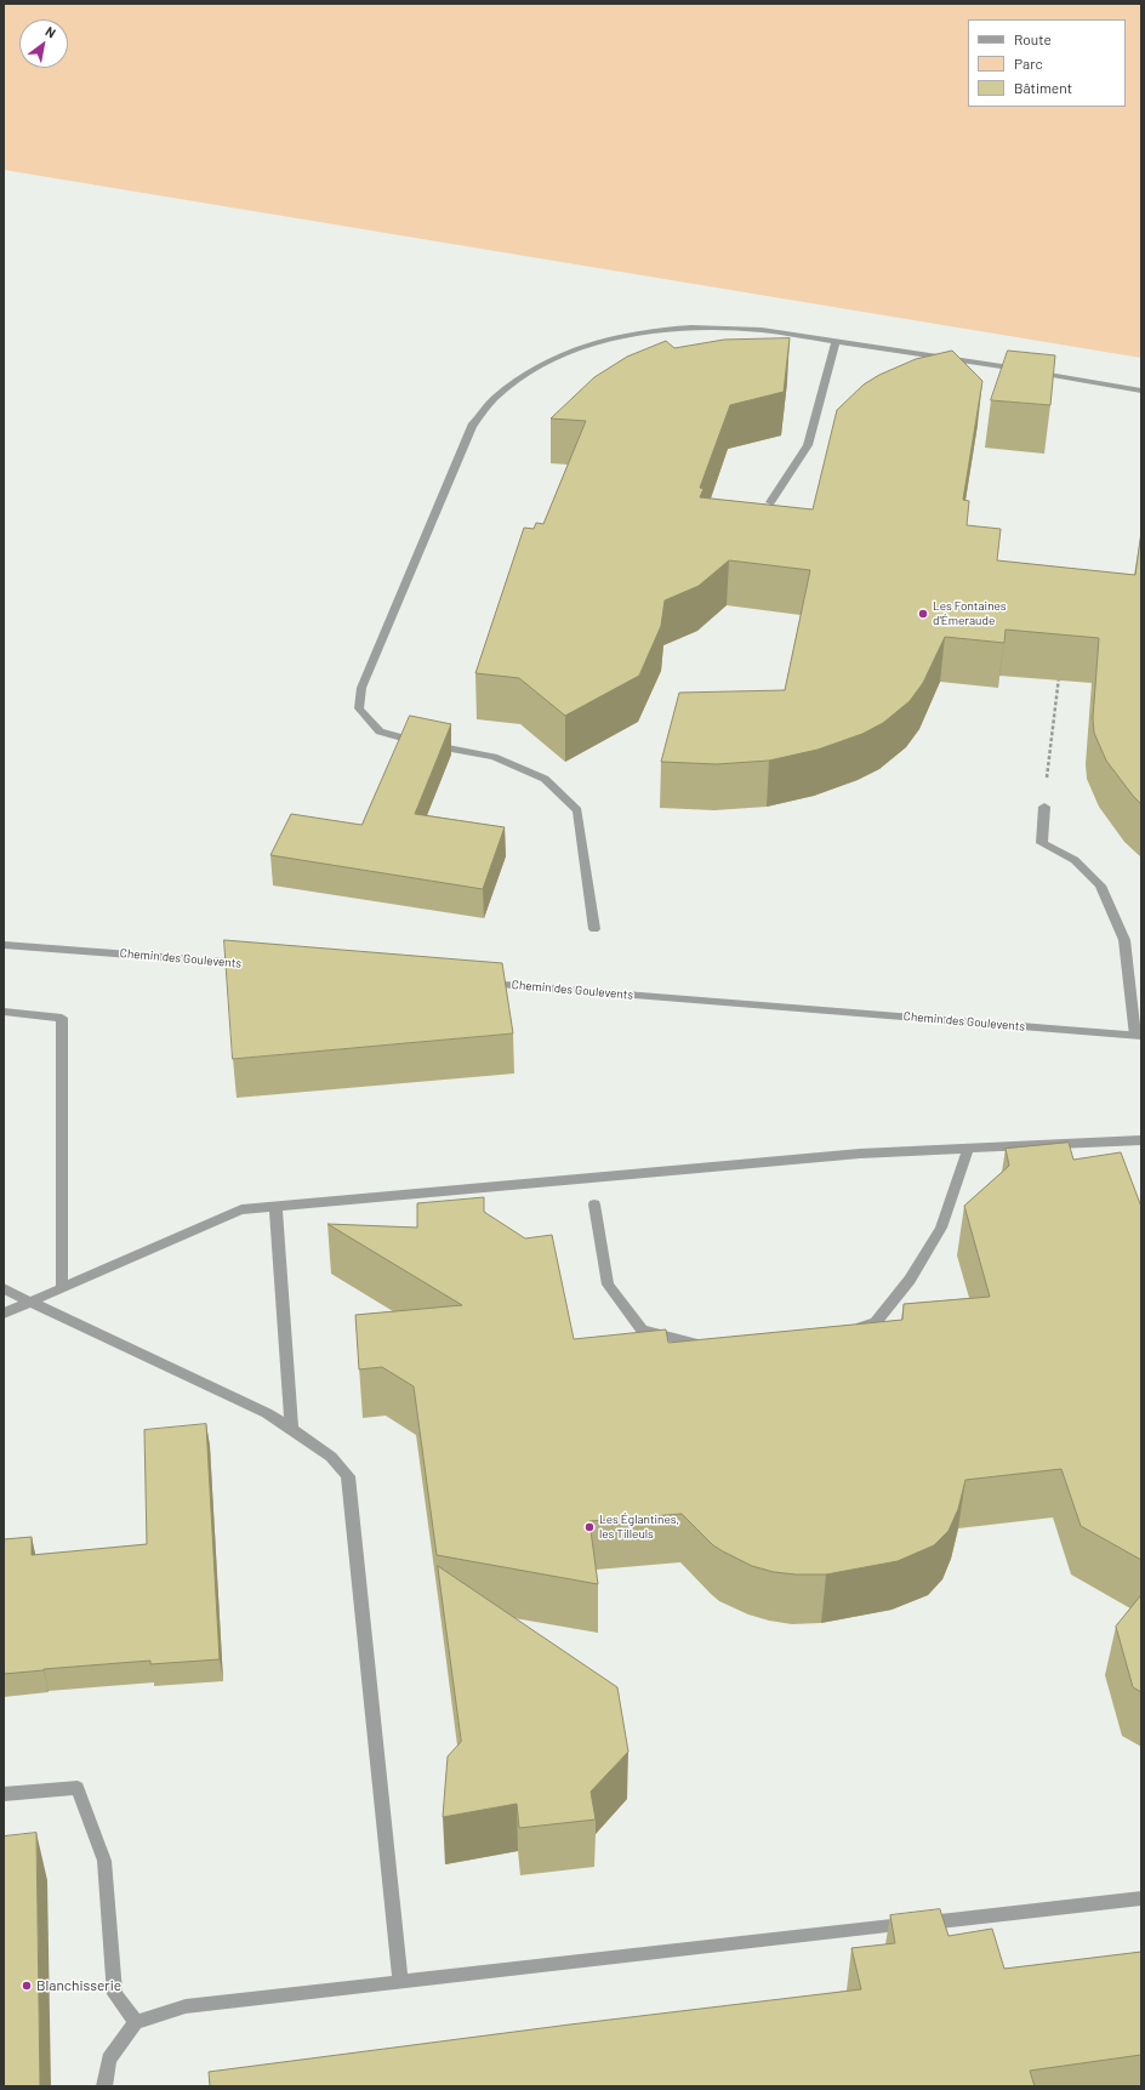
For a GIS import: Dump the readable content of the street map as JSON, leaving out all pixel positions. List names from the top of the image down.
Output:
{
  "streets": {
    "street": ["Chemin des Goulevents"]
  },
  "places": ["Les Fontaines d'Émeraude", "Les Églantines, les Tilleuls", "Blanchisserie"],
  "legend": ["Route", "Parc", "Bâtiment"],
  "north": "top right"
}
